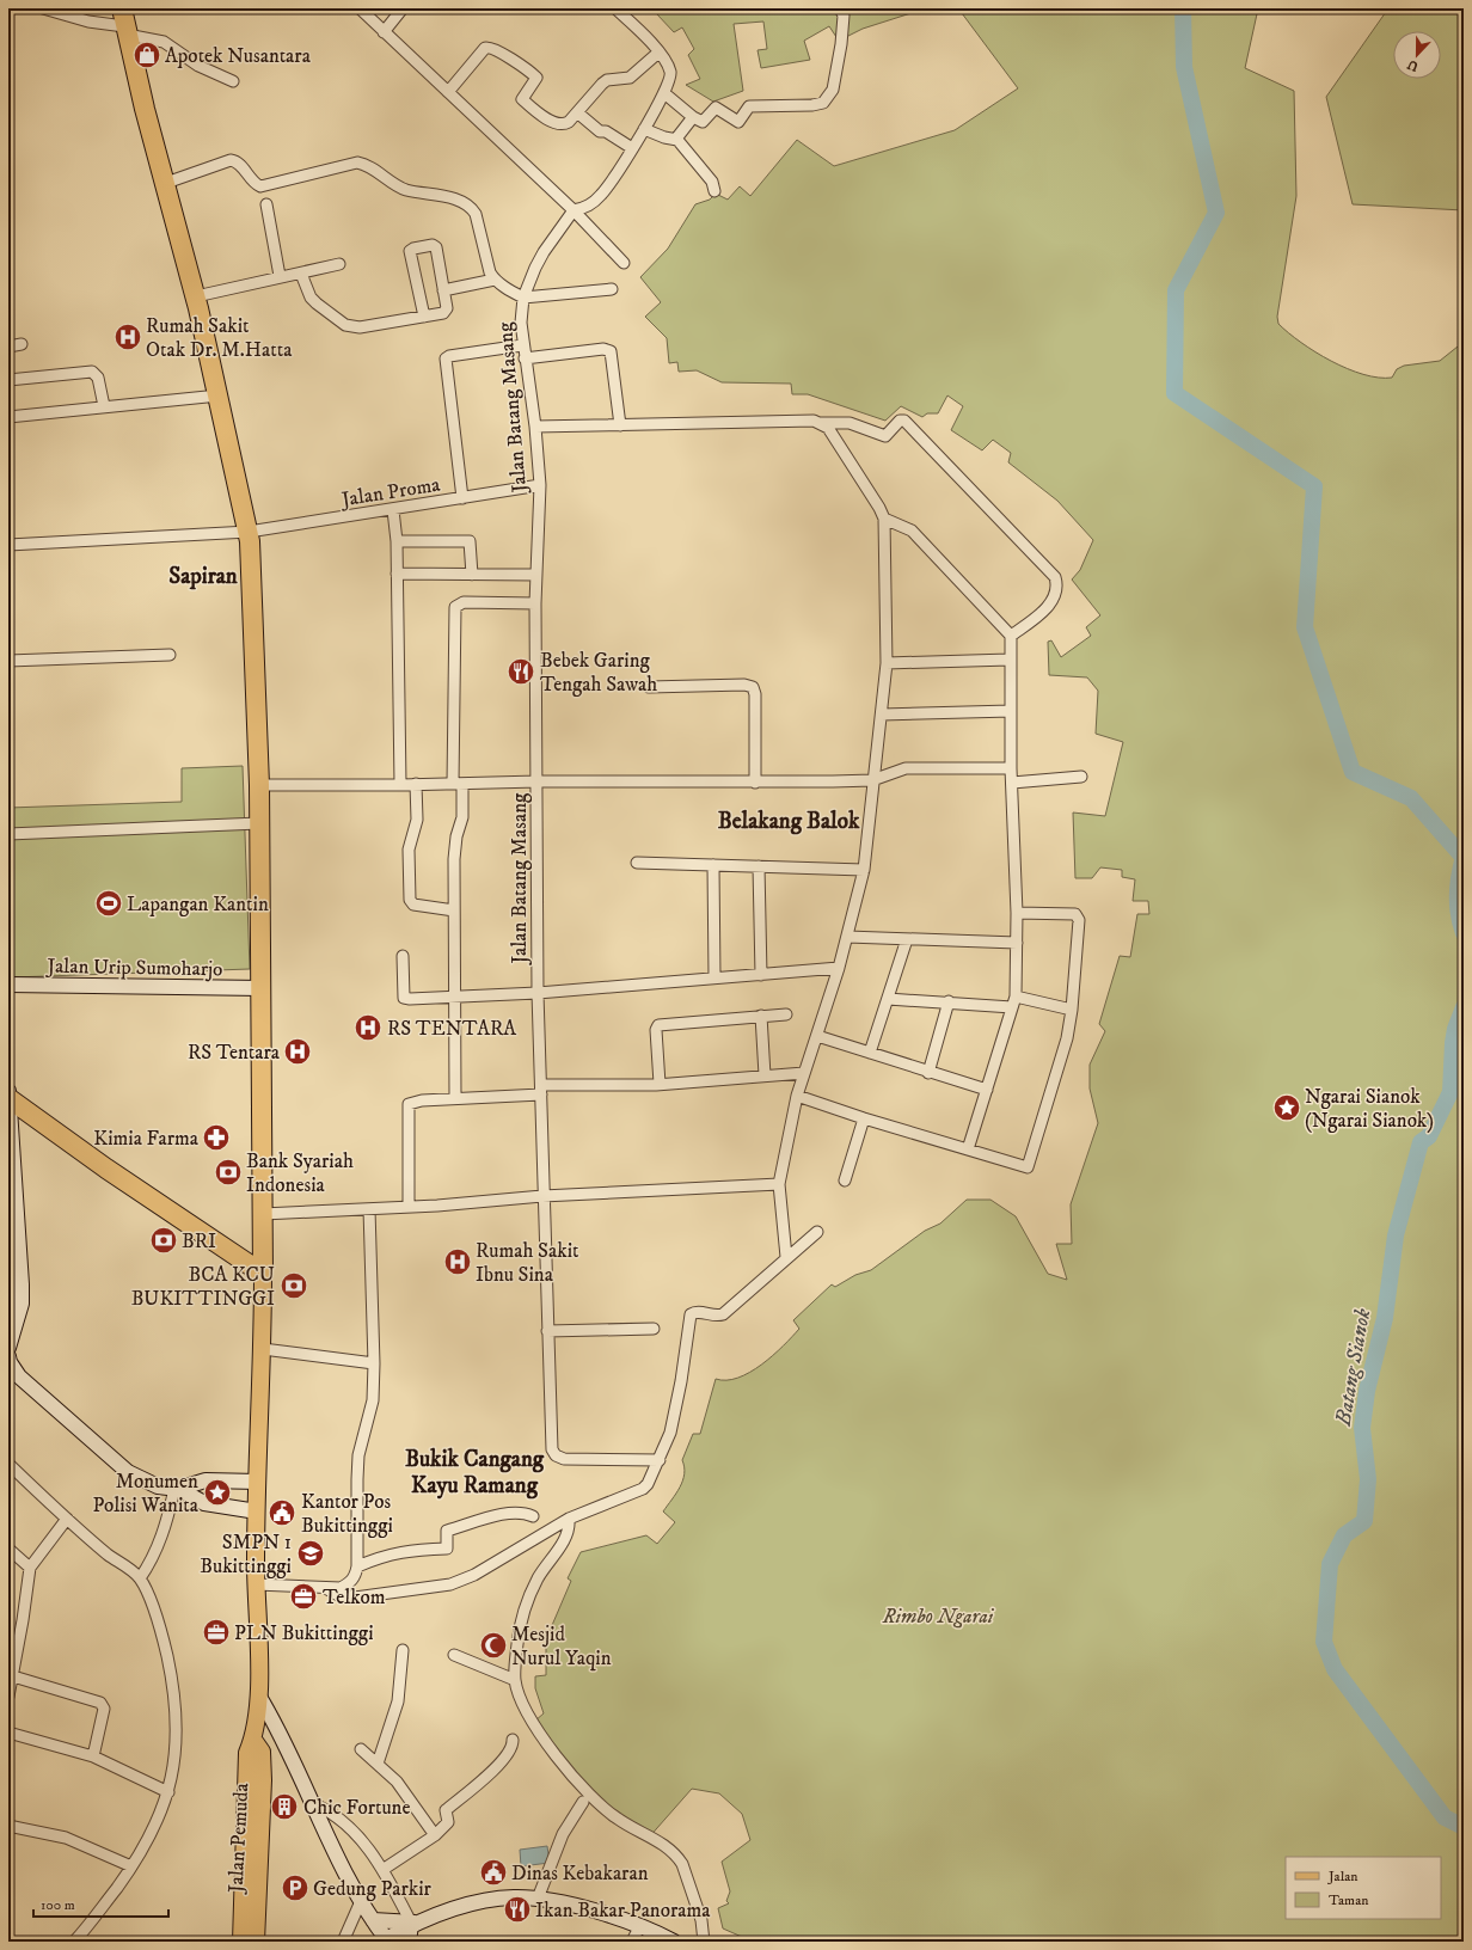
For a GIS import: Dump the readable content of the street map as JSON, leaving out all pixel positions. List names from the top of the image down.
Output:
{
  "streets": {
    "main road": ["Jalan Pemuda"],
    "street": ["Jalan Batang Masang", "Jalan Proma", "Jalan Urip Sumoharjo"]
  },
  "crossings": [
    ["Jalan Batang Masang", "Jalan Proma"]
  ],
  "districts": ["Sapiran", "Belakang Balok", "Bukik Cangang Kayu Ramang"],
  "water": ["Batang Sianok"],
  "parks": ["Rimbo Ngarai"],
  "places": {
    "shop": ["Apotek Nusantara"],
    "hospital": [
      "Rumah Sakit Otak Dr. M.Hatta",
      "RS TENTARA",
      "RS Tentara",
      "Rumah Sakit Ibnu Sina"
    ],
    "restaurant": ["Bebek Garing Tengah Sawah", "Ikan Bakar Panorama"],
    "sports": ["Lapangan Kantin"],
    "place": ["Ngarai Sianok (Ngarai Sianok)", "Monumen Polisi Wanita"],
    "pharmacy": ["Kimia Farma"],
    "bank": ["Bank Syariah Indonesia", "BRI", "BCA KCU BUKITTINGGI"],
    "public building": ["Kantor Pos Bukittinggi", "Dinas Kebakaran"],
    "school or university": ["SMPN 1 Bukittinggi"],
    "office": ["Telkom", "PLN Bukittinggi"],
    "mosque": ["Mesjid Nurul Yaqin"],
    "building": ["Chic Fortune"],
    "parking": ["Gedung Parkir"]
  },
  "legend": ["Jalan", "Taman"],
  "scale_bar": "100 m",
  "north": "bottom"
}
